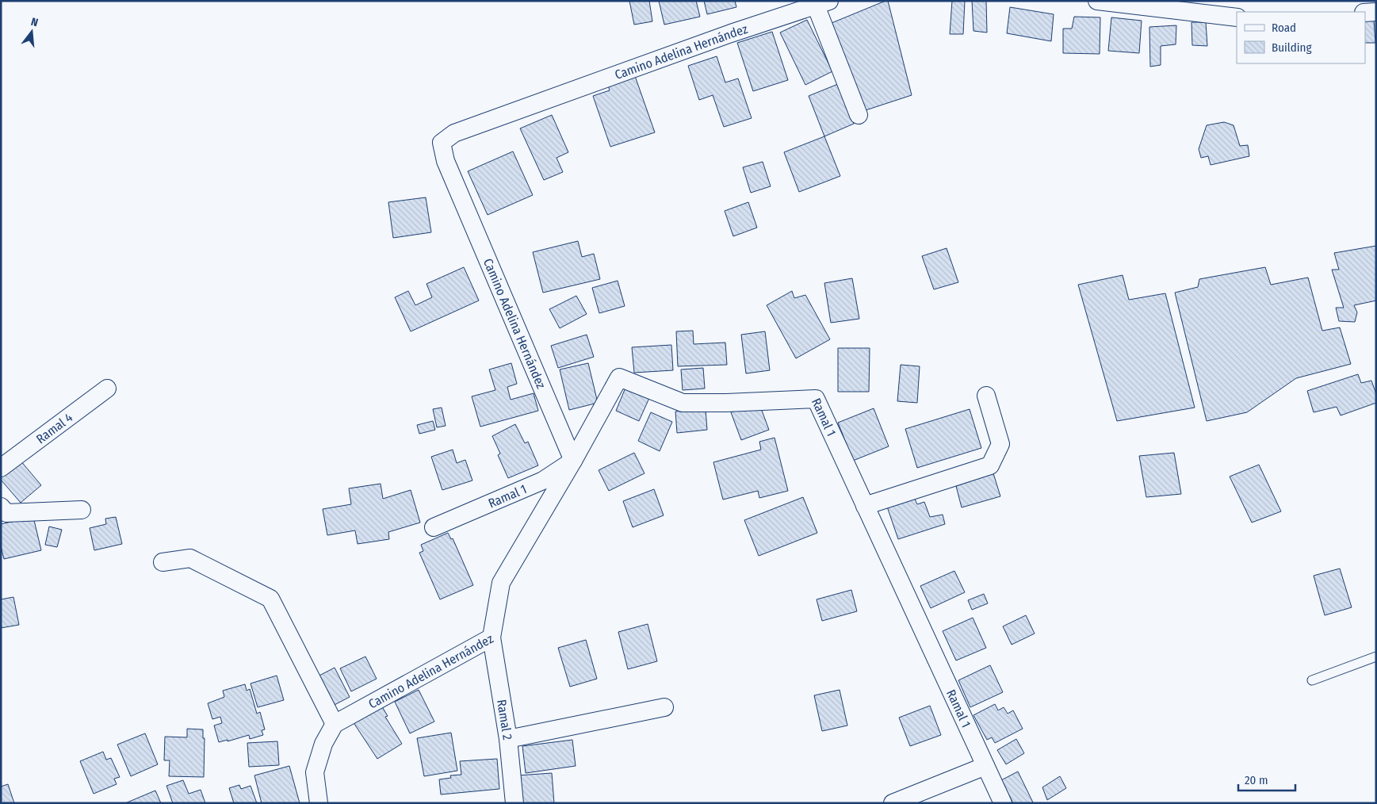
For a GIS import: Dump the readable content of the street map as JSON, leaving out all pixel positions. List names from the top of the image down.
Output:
{
  "streets": {
    "street": [
      "Camino Adelina Hernández",
      "Ramal 1",
      "Ramal 4",
      "Ramal 2"
    ]
  },
  "crossings": [
    ["Camino Adelina Hernández", "Ramal 1"],
    ["Camino Adelina Hernández", "Ramal 2"]
  ],
  "legend": ["Road", "Building"],
  "scale_bar": "20 m",
  "north": "top"
}
